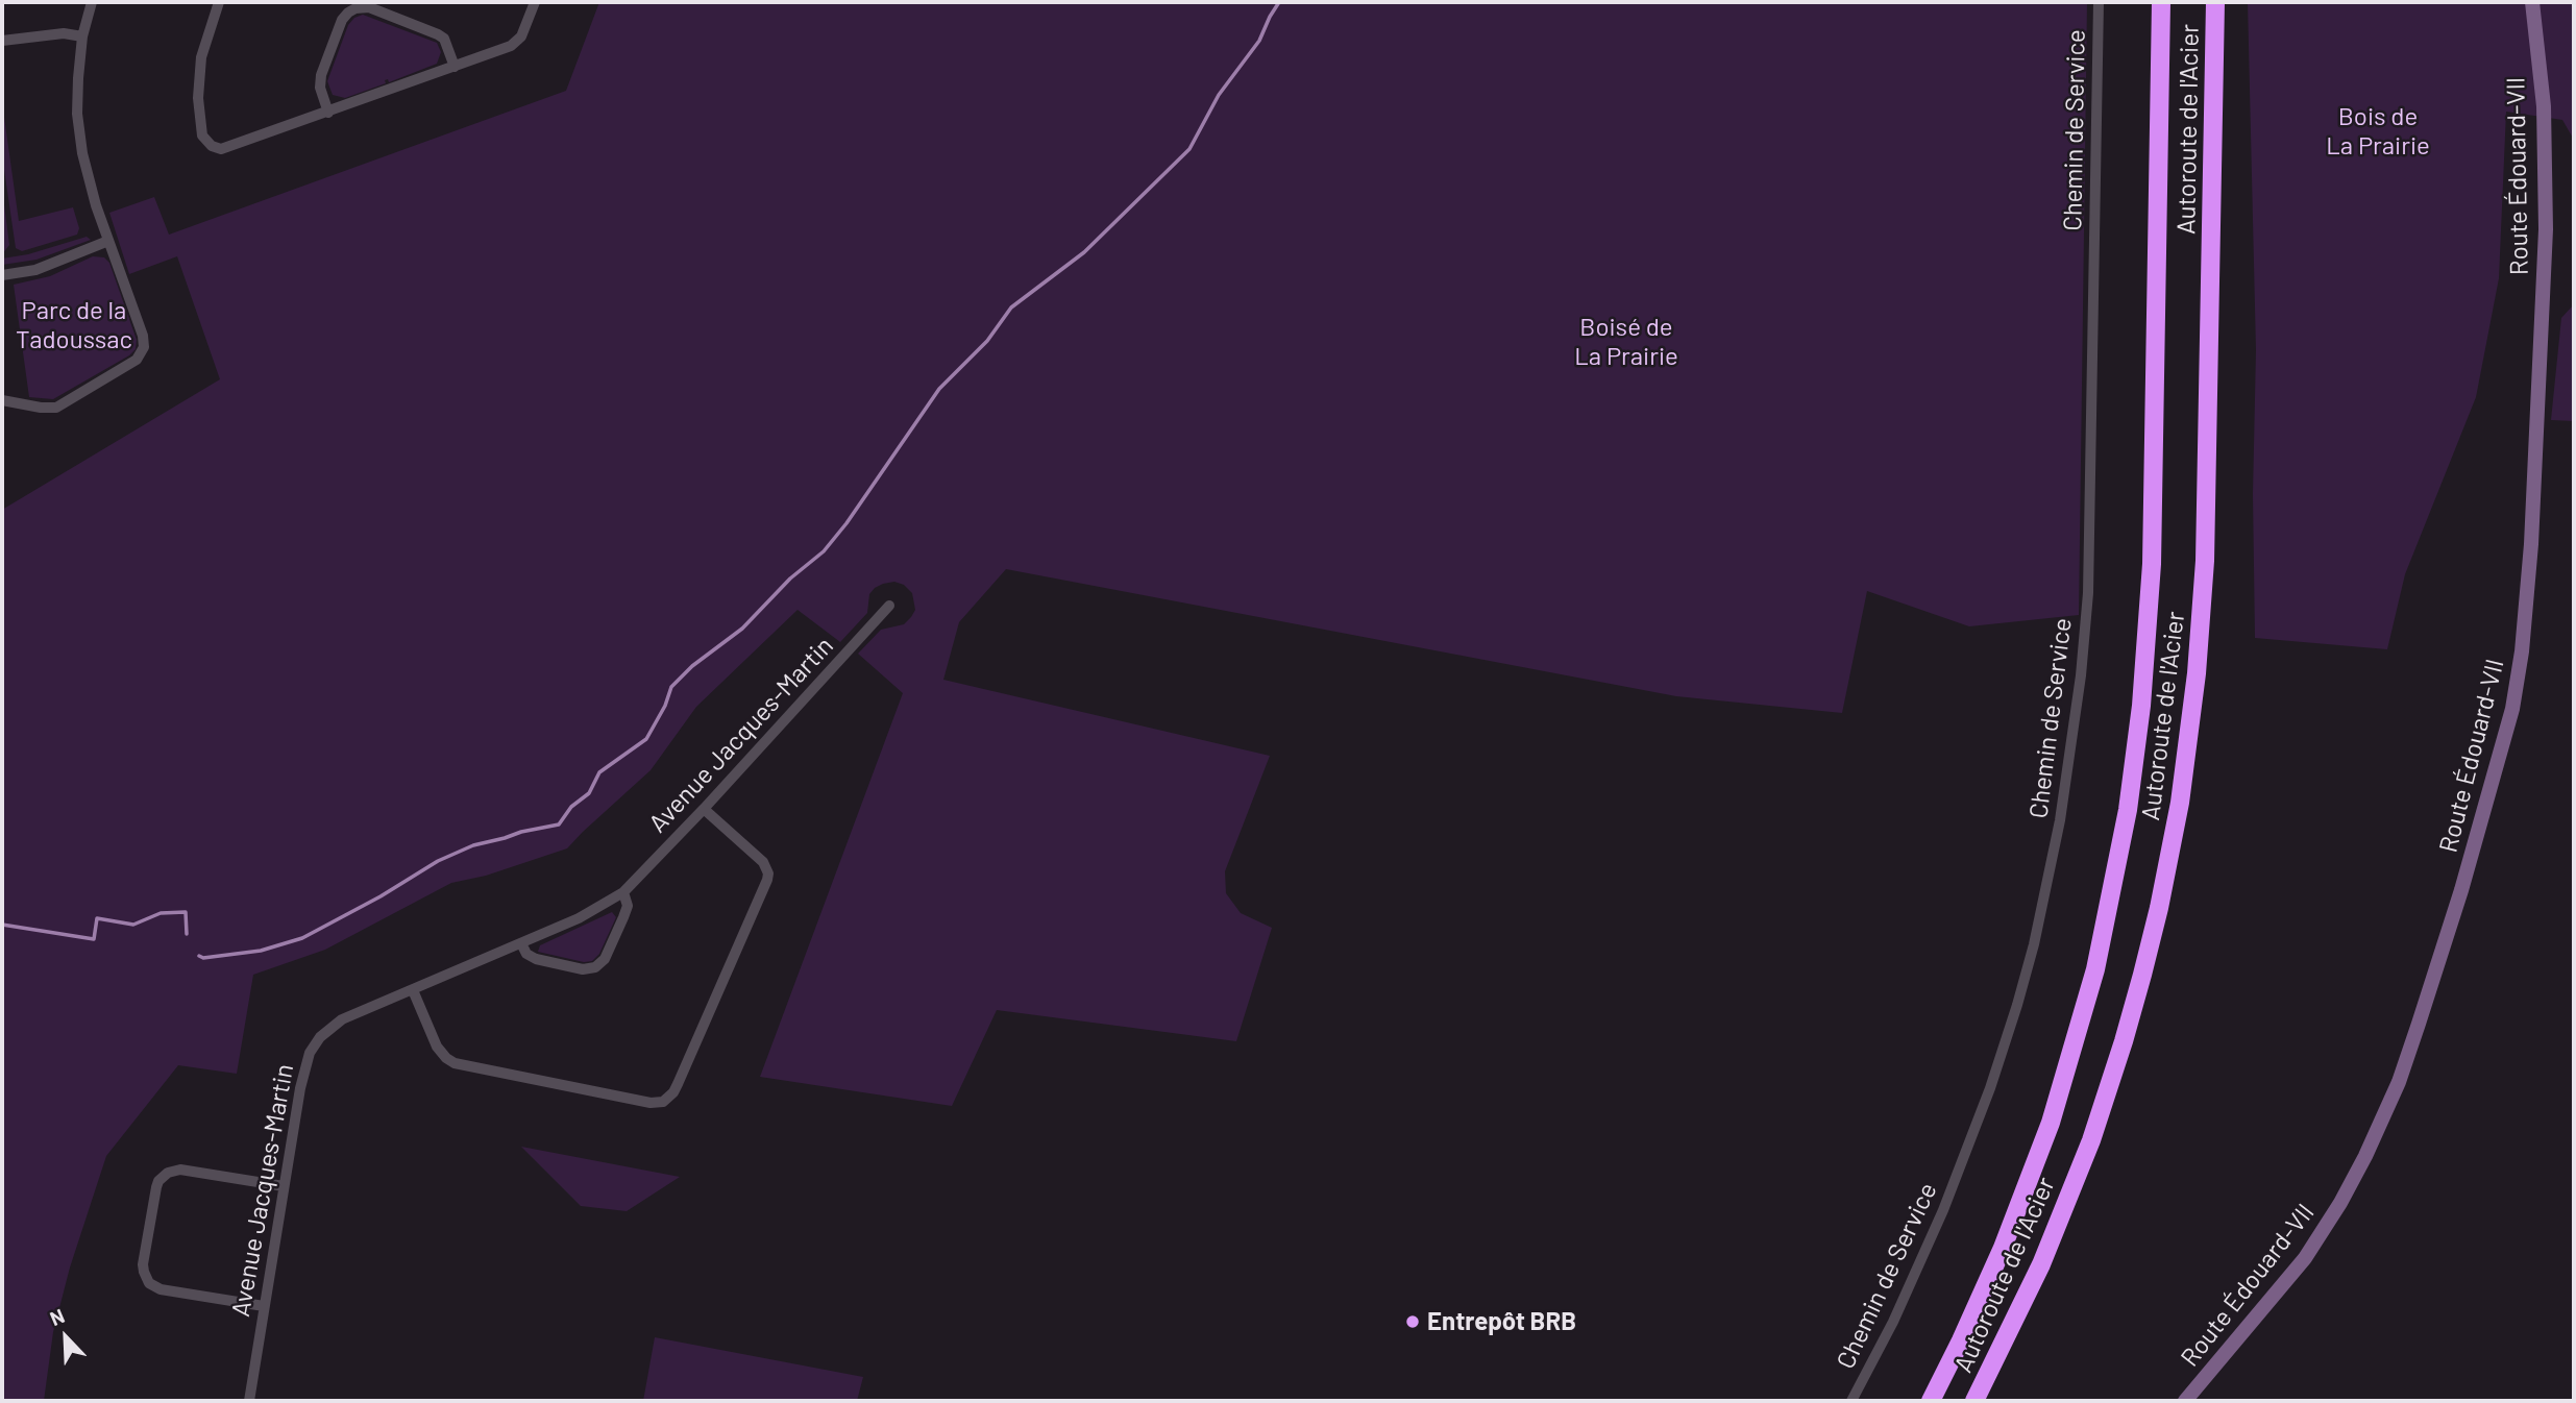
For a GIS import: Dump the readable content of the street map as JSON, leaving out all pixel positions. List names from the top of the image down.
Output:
{
  "streets": {
    "highway": ["Autoroute de l'Acier"],
    "main road": ["Route Édouard-VII"],
    "street": ["Chemin de Service", "Avenue Jacques-Martin"]
  },
  "parks": ["Bois de La Prairie", "Parc de la Tadoussac", "Boisé de La Prairie"],
  "places": ["Entrepôt BRB"],
  "north": "top left"
}
